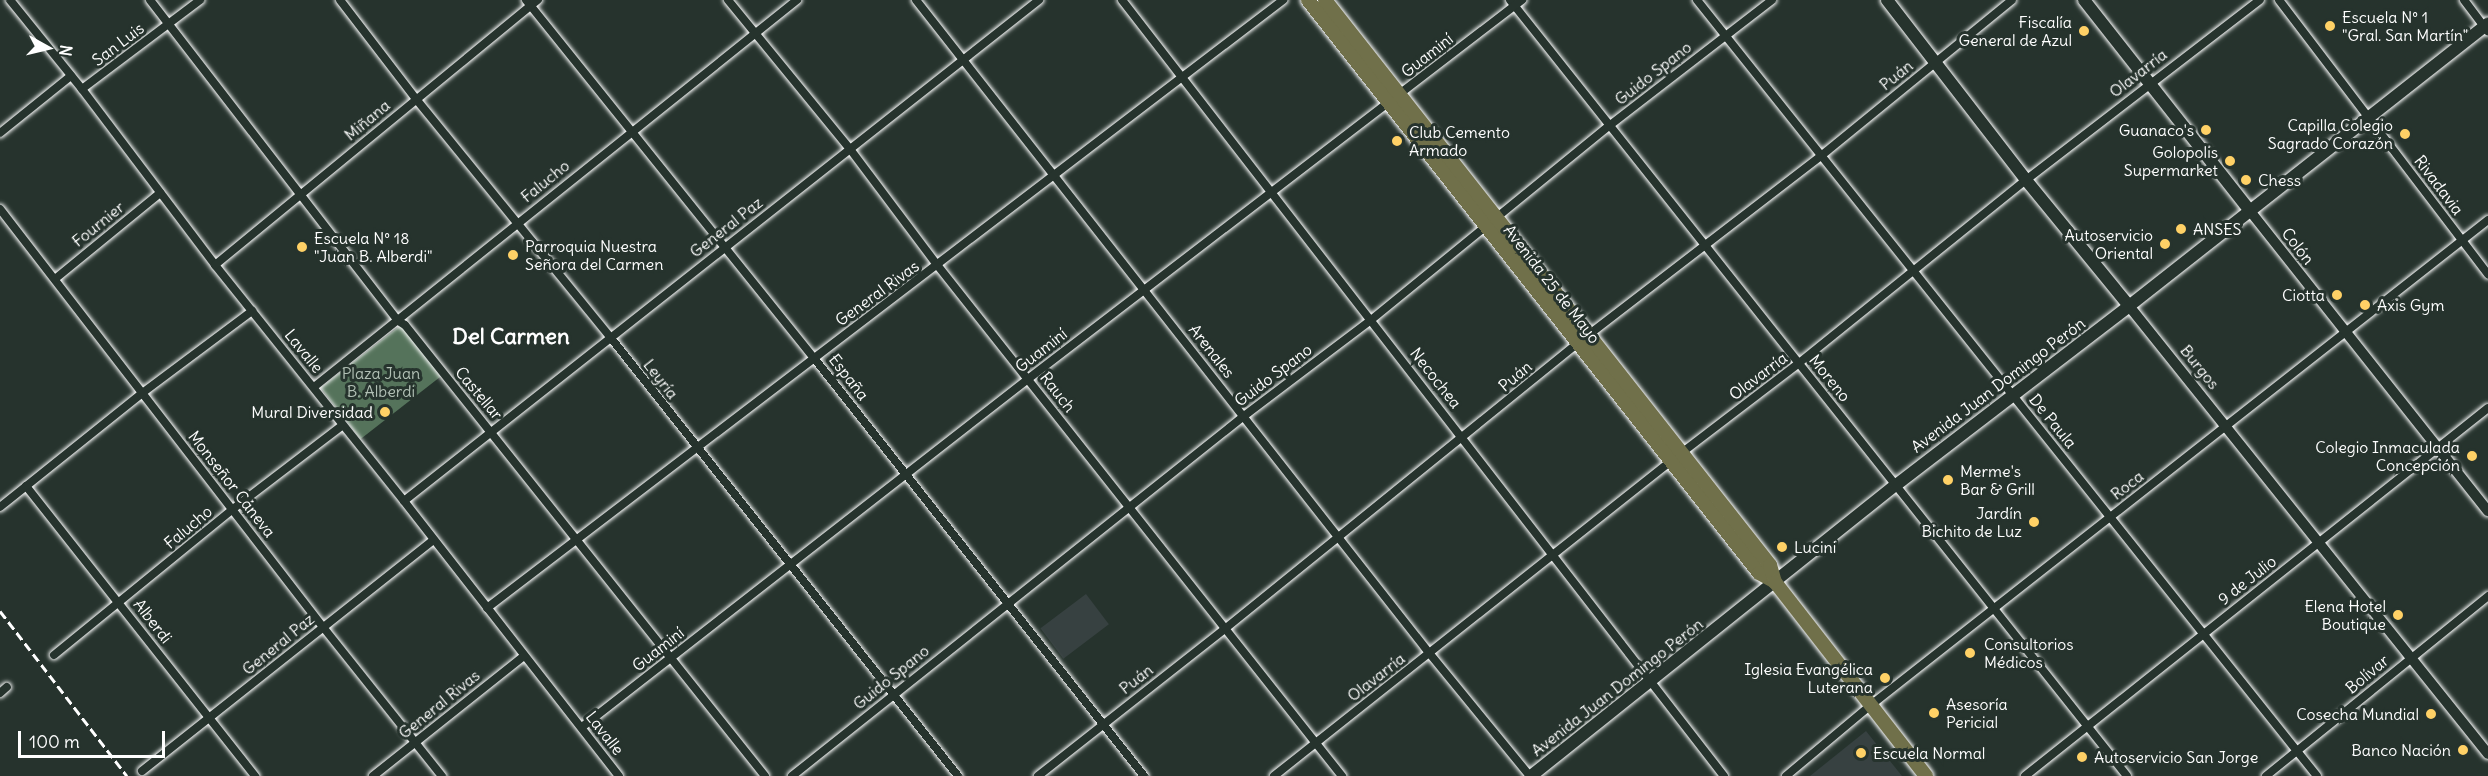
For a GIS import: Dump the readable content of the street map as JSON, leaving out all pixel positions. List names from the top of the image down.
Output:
{
  "streets": {
    "main road": [
      "Colón",
      "Avenida 25 de Mayo",
      "Burgos",
      "Avenida Juan Domingo Perón"
    ],
    "street": [
      "San Luis",
      "Guaminí",
      "Guido Spano",
      "Olavarría",
      "Puán",
      "Miñana",
      "Falucho",
      "Rivadavia",
      "Fournier",
      "General Paz",
      "General Rivas",
      "Lavalle",
      "Arenales",
      "España",
      "Necochea",
      "Moreno",
      "Leyría",
      "Rauch",
      "Castellar",
      "De Paula",
      "Monseñor Cáneva",
      "Roca",
      "9 de Julio",
      "Alberdi",
      "Bolívar"
    ]
  },
  "crossings": [
    ["San Luis", "Lavalle"],
    ["San Luis", "Castellar"],
    ["Guaminí", "Avenida 25 de Mayo"],
    ["Guaminí", "Lavalle"],
    ["Guaminí", "Arenales"],
    ["Guaminí", "España"],
    ["Guaminí", "Necochea"],
    ["Guaminí", "Moreno"],
    ["Guaminí", "Leyría"],
    ["Guaminí", "Rauch"],
    ["Guaminí", "Castellar"],
    ["Guido Spano", "Avenida 25 de Mayo"],
    ["Guido Spano", "Arenales"],
    ["Guido Spano", "España"],
    ["Guido Spano", "Necochea"],
    ["Guido Spano", "Moreno"],
    ["Guido Spano", "Leyría"],
    ["Guido Spano", "Rauch"],
    ["Guido Spano", "De Paula"],
    ["Olavarría", "Colón"],
    ["Olavarría", "Avenida 25 de Mayo"],
    ["Olavarría", "Arenales"],
    ["Olavarría", "Burgos"],
    ["Olavarría", "Necochea"],
    ["Olavarría", "Moreno"],
    ["Olavarría", "Rauch"],
    ["Olavarría", "De Paula"],
    ["Puán", "Avenida 25 de Mayo"],
    ["Puán", "Arenales"],
    ["Puán", "Burgos"],
    ["Puán", "España"],
    ["Puán", "Necochea"],
    ["Puán", "Moreno"],
    ["Puán", "Rauch"],
    ["Puán", "De Paula"],
    ["Miñana", "Lavalle"],
    ["Miñana", "España"],
    ["Miñana", "Leyría"],
    ["Miñana", "Castellar"],
    ["Falucho", "Lavalle"],
    ["Falucho", "España"],
    ["Falucho", "Leyría"],
    ["Falucho", "Rauch"],
    ["Falucho", "Castellar"],
    ["Falucho", "Monseñor Cáneva"],
    ["Falucho", "Alberdi"],
    ["Rivadavia", "Avenida Juan Domingo Perón"],
    ["Rivadavia", "Roca"],
    ["Fournier", "Lavalle"],
    ["Fournier", "Monseñor Cáneva"],
    ["General Paz", "Lavalle"],
    ["General Paz", "Arenales"],
    ["General Paz", "España"],
    ["General Paz", "Leyría"],
    ["General Paz", "Rauch"],
    ["General Paz", "Castellar"],
    ["General Paz", "Monseñor Cáneva"],
    ["General Paz", "Alberdi"],
    ["Colón", "Avenida Juan Domingo Perón"],
    ["Colón", "Roca"],
    ["Colón", "9 de Julio"],
    ["Avenida 25 de Mayo", "Avenida Juan Domingo Perón"],
    ["Avenida 25 de Mayo", "Roca"],
    ["General Rivas", "Lavalle"],
    ["General Rivas", "Arenales"],
    ["General Rivas", "España"],
    ["General Rivas", "Necochea"],
    ["General Rivas", "Leyría"],
    ["General Rivas", "Rauch"],
    ["General Rivas", "Castellar"],
    ["General Rivas", "Monseñor Cáneva"],
    ["Arenales", "Avenida Juan Domingo Perón"],
    ["Burgos", "Avenida Juan Domingo Perón"],
    ["Burgos", "Roca"],
    ["Burgos", "9 de Julio"],
    ["Burgos", "Bolívar"],
    ["Necochea", "Avenida Juan Domingo Perón"],
    ["Moreno", "Avenida Juan Domingo Perón"],
    ["Moreno", "Roca"],
    ["Moreno", "9 de Julio"],
    ["Avenida Juan Domingo Perón", "De Paula"],
    ["De Paula", "Roca"],
    ["De Paula", "9 de Julio"],
    ["De Paula", "Bolívar"]
  ],
  "districts": ["Del Carmen"],
  "parks": ["Plaza Juan B. Alberdi"],
  "places": [
    "Escuela Nº 1 \"Gral. San Martín\"",
    "Fiscalía General de Azul",
    "Guanaco's",
    "Capilla Colegio Sagrado Corazón",
    "Club Cemento Armado",
    "Golopolis Supermarket",
    "Chess",
    "ANSES",
    "Autoservicio Oriental",
    "Escuela Nº 18 \"Juan B. Alberdi\"",
    "Parroquia Nuestra Señora del Carmen",
    "Ciotta",
    "Axis Gym",
    "Mural Diversidad",
    "Colegio Inmaculada Concepción",
    "Merme's Bar & Grill",
    "Jardín Bichito de Luz",
    "Lucini",
    "Elena Hotel Boutique",
    "Consultorios Médicos",
    "Iglesia Evangélica Luterana",
    "Asesoría Pericial",
    "Cosecha Mundial",
    "Banco Nación",
    "Escuela Normal",
    "Autoservicio San Jorge"
  ],
  "scale_bar": "100 m",
  "north": "right"
}
